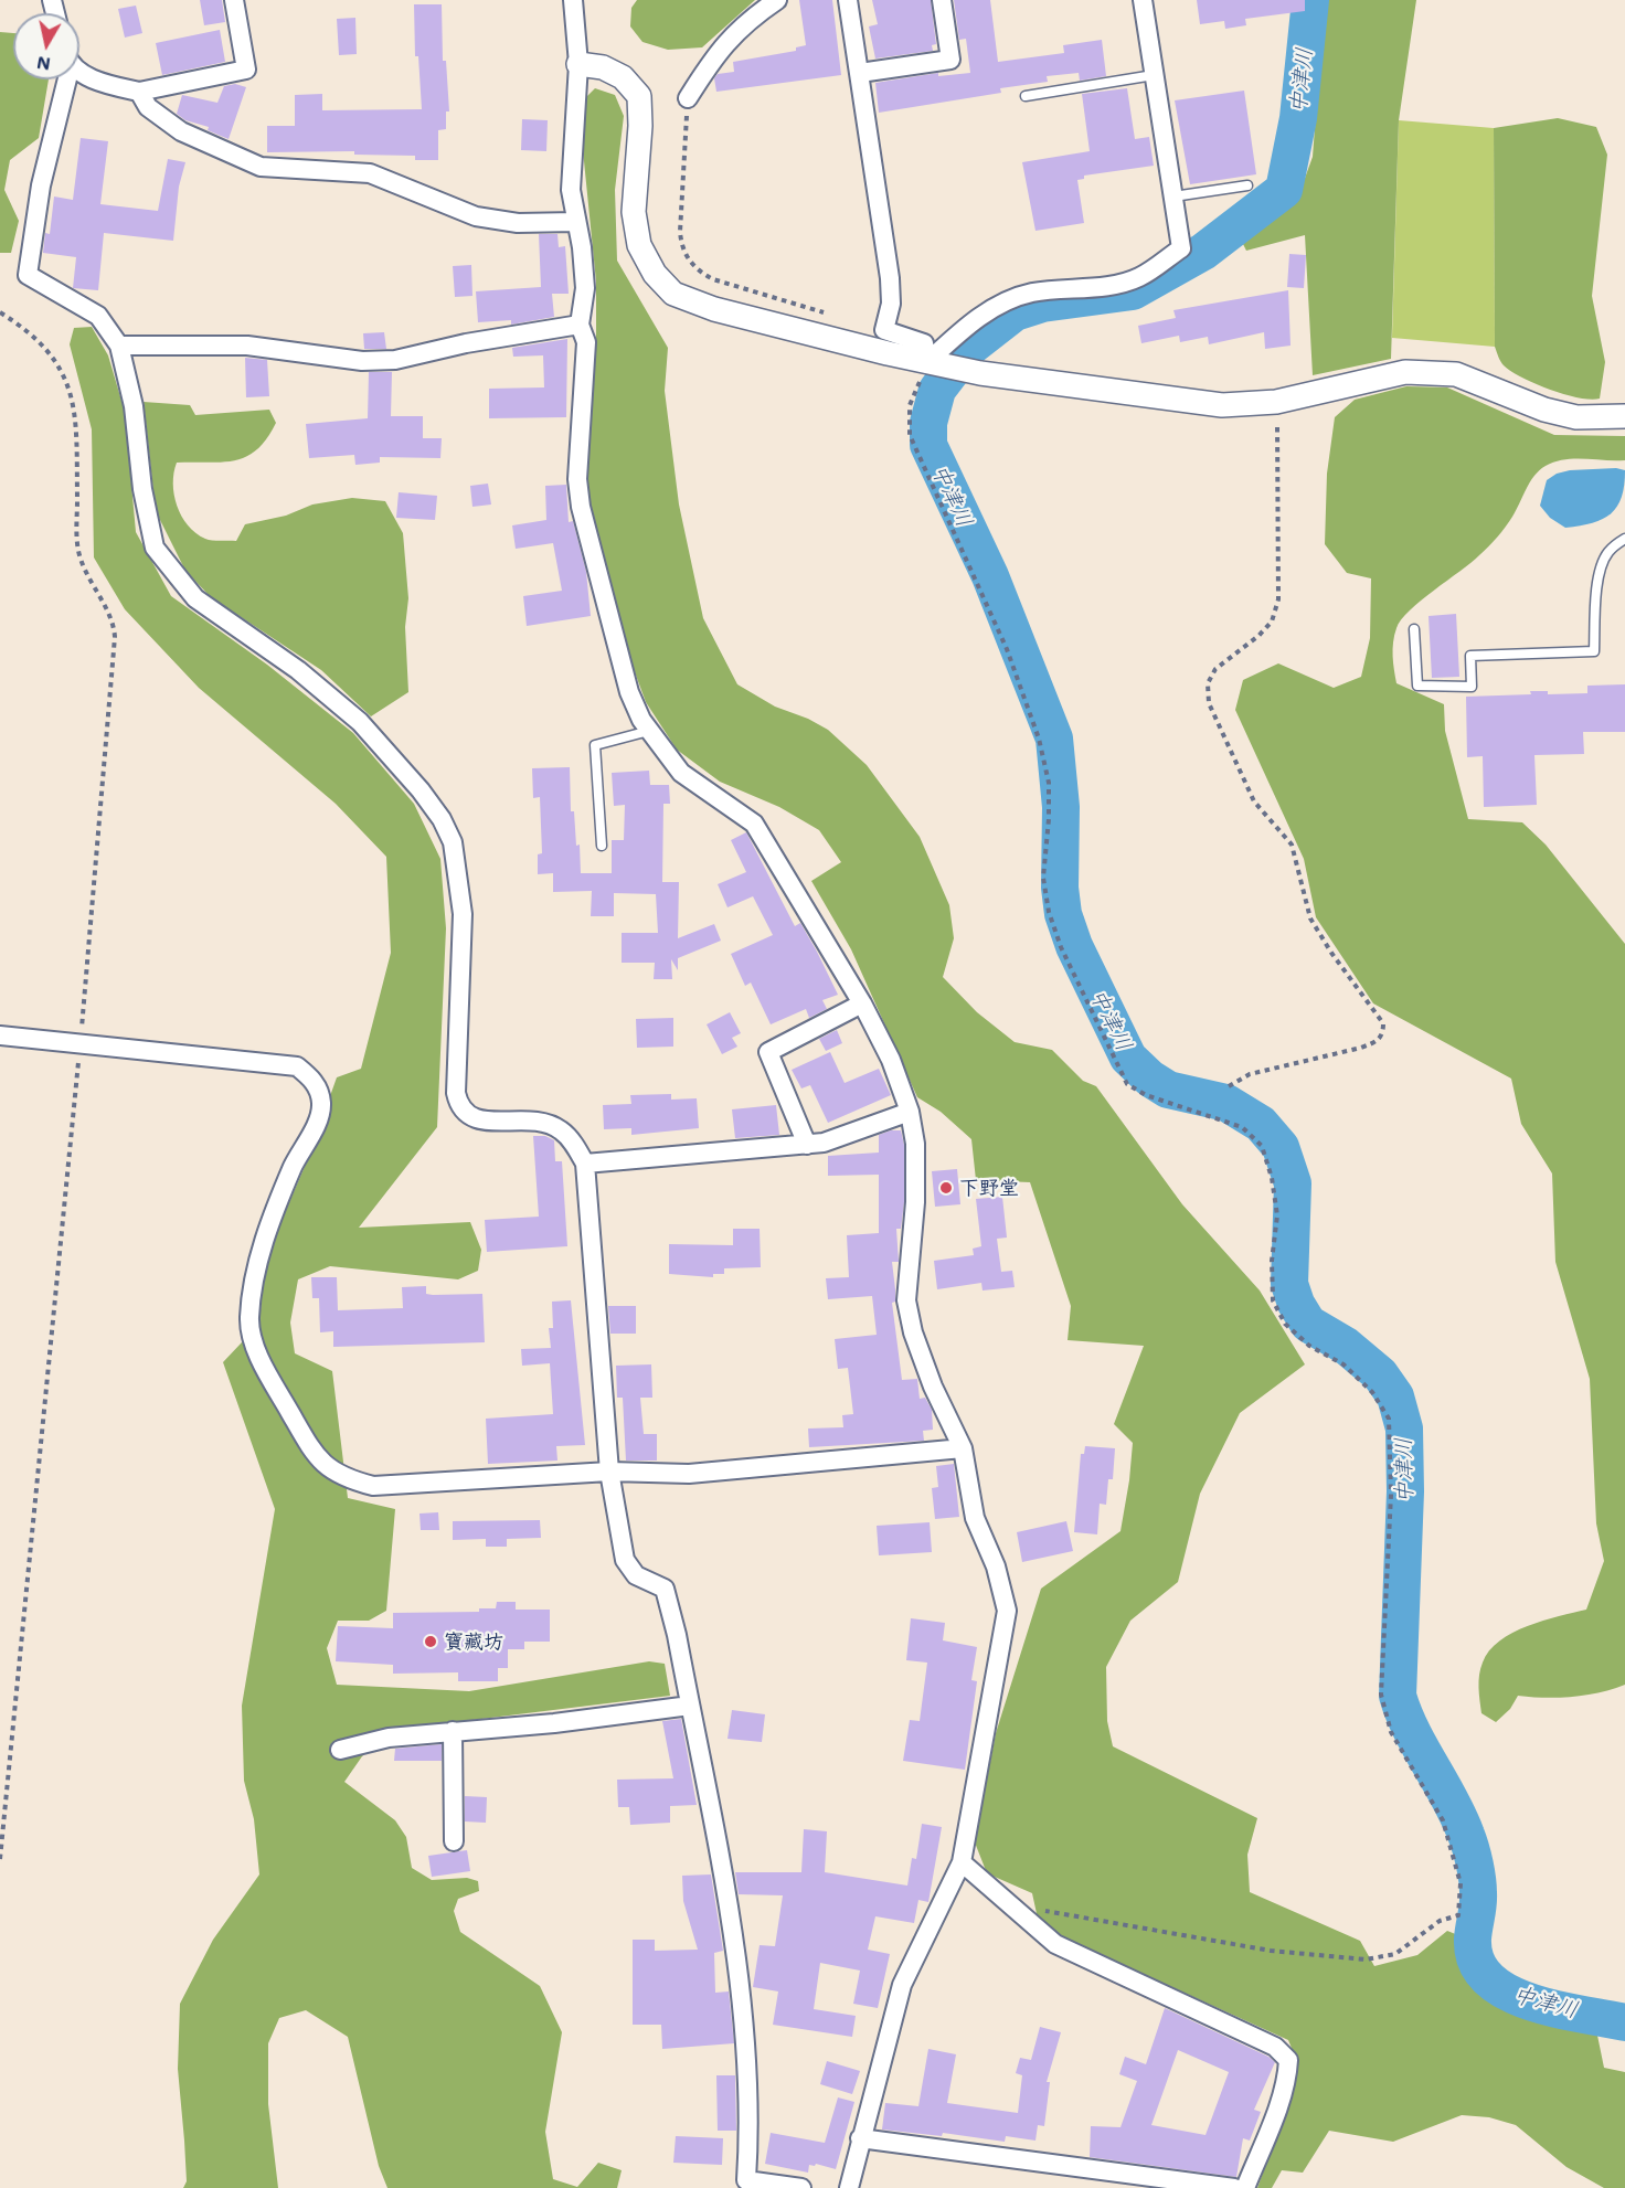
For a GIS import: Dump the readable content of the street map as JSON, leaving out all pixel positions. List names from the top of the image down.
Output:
{
  "water": ["中津川"],
  "places": ["下野堂", "寶藏坊"],
  "north": "bottom"
}
